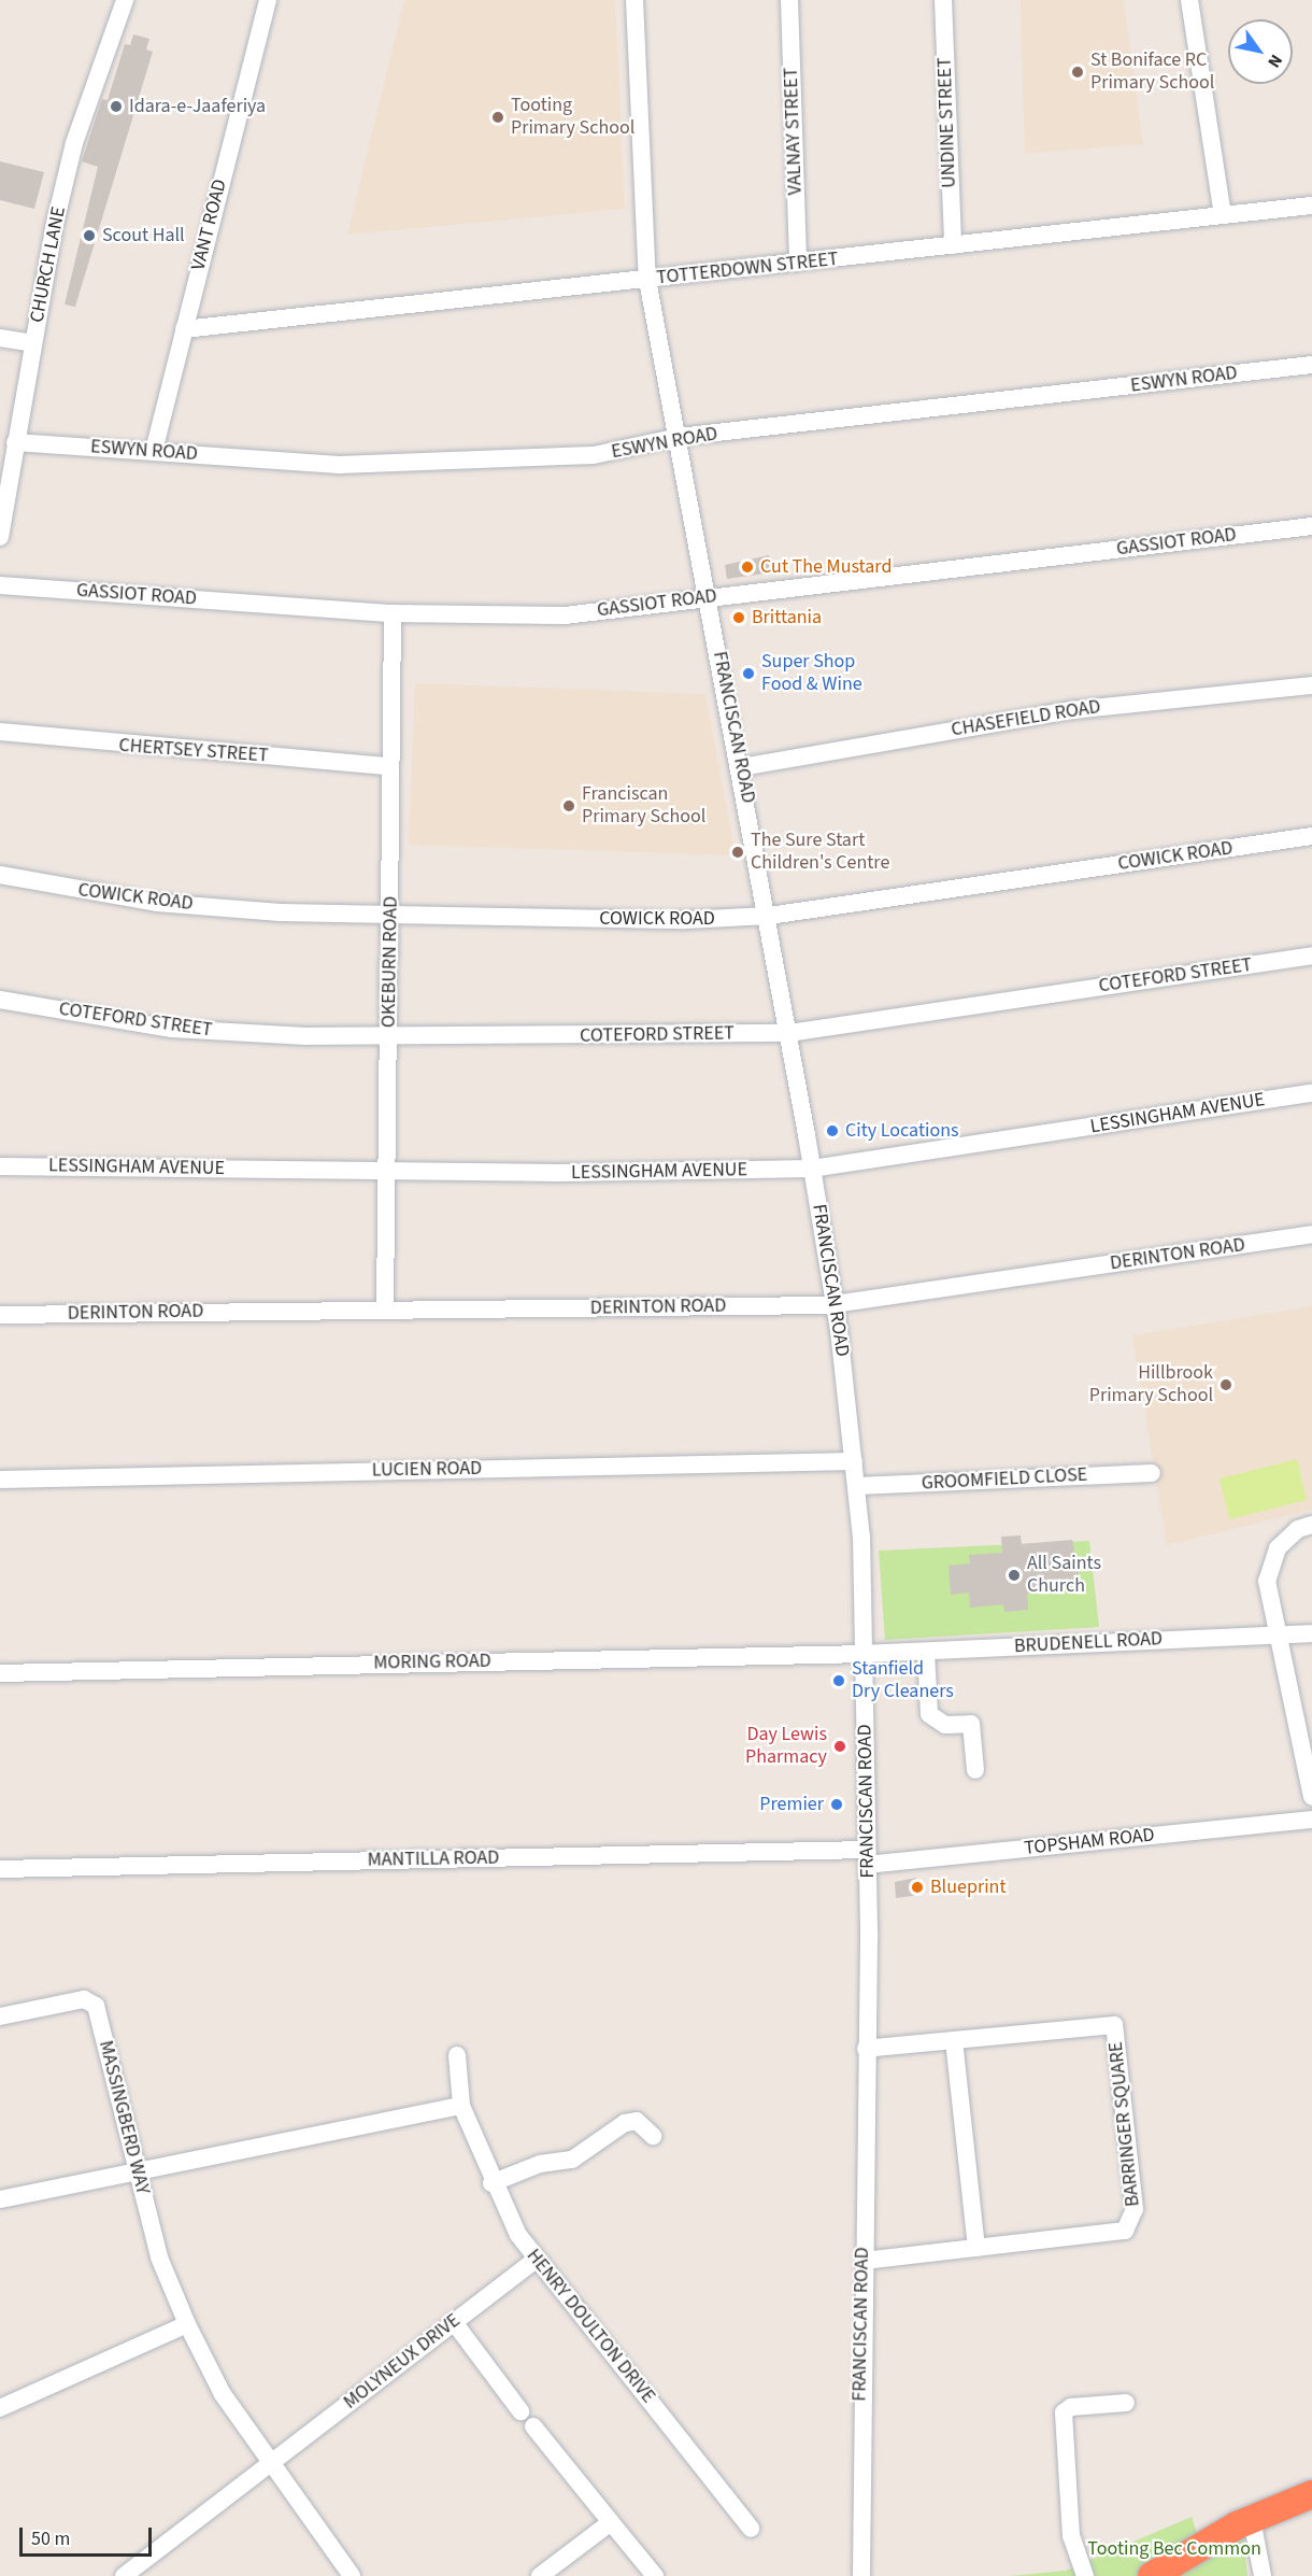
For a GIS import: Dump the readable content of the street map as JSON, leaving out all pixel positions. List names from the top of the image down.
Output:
{
  "streets": {
    "street": [
      "UNDINE STREET",
      "VALNAY STREET",
      "VANT ROAD",
      "CHURCH LANE",
      "TOTTERDOWN STREET",
      "ESWYN ROAD",
      "GASSIOT ROAD",
      "CHASEFIELD ROAD",
      "FRANCISCAN ROAD",
      "CHERTSEY STREET",
      "COWICK ROAD",
      "OKEBURN ROAD",
      "COTEFORD STREET",
      "LESSINGHAM AVENUE",
      "DERINTON ROAD",
      "LUCIEN ROAD",
      "GROOMFIELD CLOSE",
      "BRUDENELL ROAD",
      "MORING ROAD",
      "TOPSHAM ROAD",
      "MANTILLA ROAD",
      "MASSINGBERD WAY",
      "BARRINGER SQUARE",
      "HENRY DOULTON DRIVE",
      "MOLYNEUX DRIVE"
    ]
  },
  "crossings": [
    ["UNDINE STREET", "TOTTERDOWN STREET"],
    ["VALNAY STREET", "TOTTERDOWN STREET"],
    ["VANT ROAD", "TOTTERDOWN STREET"],
    ["VANT ROAD", "ESWYN ROAD"],
    ["CHURCH LANE", "ESWYN ROAD"],
    ["TOTTERDOWN STREET", "FRANCISCAN ROAD"],
    ["ESWYN ROAD", "FRANCISCAN ROAD"],
    ["GASSIOT ROAD", "FRANCISCAN ROAD"],
    ["GASSIOT ROAD", "OKEBURN ROAD"],
    ["CHASEFIELD ROAD", "FRANCISCAN ROAD"],
    ["FRANCISCAN ROAD", "COWICK ROAD"],
    ["FRANCISCAN ROAD", "COTEFORD STREET"],
    ["FRANCISCAN ROAD", "LESSINGHAM AVENUE"],
    ["FRANCISCAN ROAD", "DERINTON ROAD"],
    ["FRANCISCAN ROAD", "LUCIEN ROAD"],
    ["FRANCISCAN ROAD", "GROOMFIELD CLOSE"],
    ["FRANCISCAN ROAD", "BRUDENELL ROAD"],
    ["FRANCISCAN ROAD", "MORING ROAD"],
    ["FRANCISCAN ROAD", "TOPSHAM ROAD"],
    ["FRANCISCAN ROAD", "MANTILLA ROAD"],
    ["FRANCISCAN ROAD", "BARRINGER SQUARE"],
    ["CHERTSEY STREET", "OKEBURN ROAD"],
    ["COWICK ROAD", "OKEBURN ROAD"],
    ["OKEBURN ROAD", "COTEFORD STREET"],
    ["OKEBURN ROAD", "LESSINGHAM AVENUE"],
    ["OKEBURN ROAD", "DERINTON ROAD"],
    ["BRUDENELL ROAD", "MORING ROAD"],
    ["TOPSHAM ROAD", "MANTILLA ROAD"],
    ["MASSINGBERD WAY", "MOLYNEUX DRIVE"],
    ["HENRY DOULTON DRIVE", "MOLYNEUX DRIVE"]
  ],
  "parks": ["Tooting Bec Common"],
  "places": [
    "St Boniface RC Primary School",
    "Idara-e-Jaaferiya",
    "Tooting Primary School",
    "Scout Hall",
    "Cut The Mustard",
    "Brittania",
    "Super Shop Food & Wine",
    "Franciscan Primary School",
    "The Sure Start Children's Centre",
    "City Locations",
    "Hillbrook Primary School",
    "All Saints Church",
    "Stanfield Dry Cleaners",
    "Day Lewis Pharmacy",
    "Premier",
    "Blueprint"
  ],
  "scale_bar": "50 m",
  "north": "bottom right"
}
